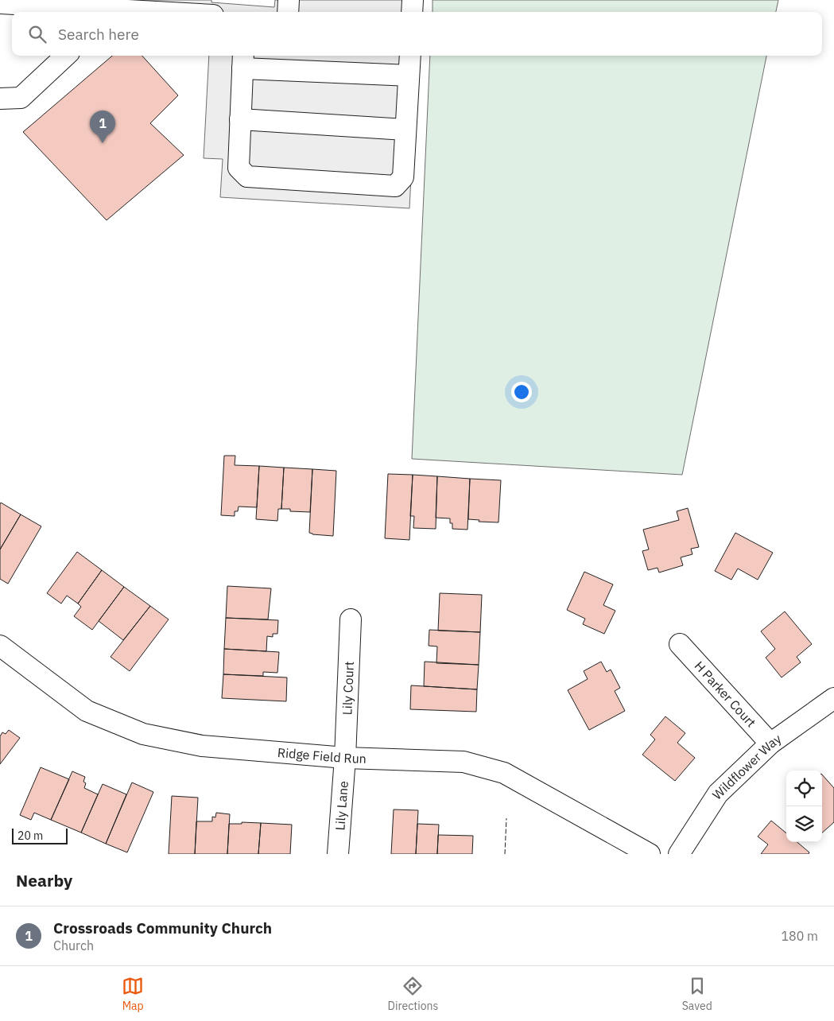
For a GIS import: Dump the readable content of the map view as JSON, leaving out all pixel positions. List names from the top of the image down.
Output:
{
  "streets": {
    "street": [
      "Lily Court",
      "H Parker Court",
      "Ridge Field Run",
      "Wildflower Way",
      "Lily Lane"
    ]
  },
  "crossings": [
    ["Lily Court", "Ridge Field Run"],
    ["Lily Court", "Lily Lane"],
    ["H Parker Court", "Wildflower Way"],
    ["Ridge Field Run", "Lily Lane"]
  ],
  "scale_bar": "20 m",
  "page": {
    "search": "Search here",
    "pins": "1",
    "scale": "20 m",
    "heading": "Nearby",
    "list": [
      {
        "mark": "1",
        "name": "Crossroads Community Church",
        "note": "Church",
        "value": "180 m"
      }
    ],
    "nav": ["Map", "Directions", "Saved"]
  }
}
